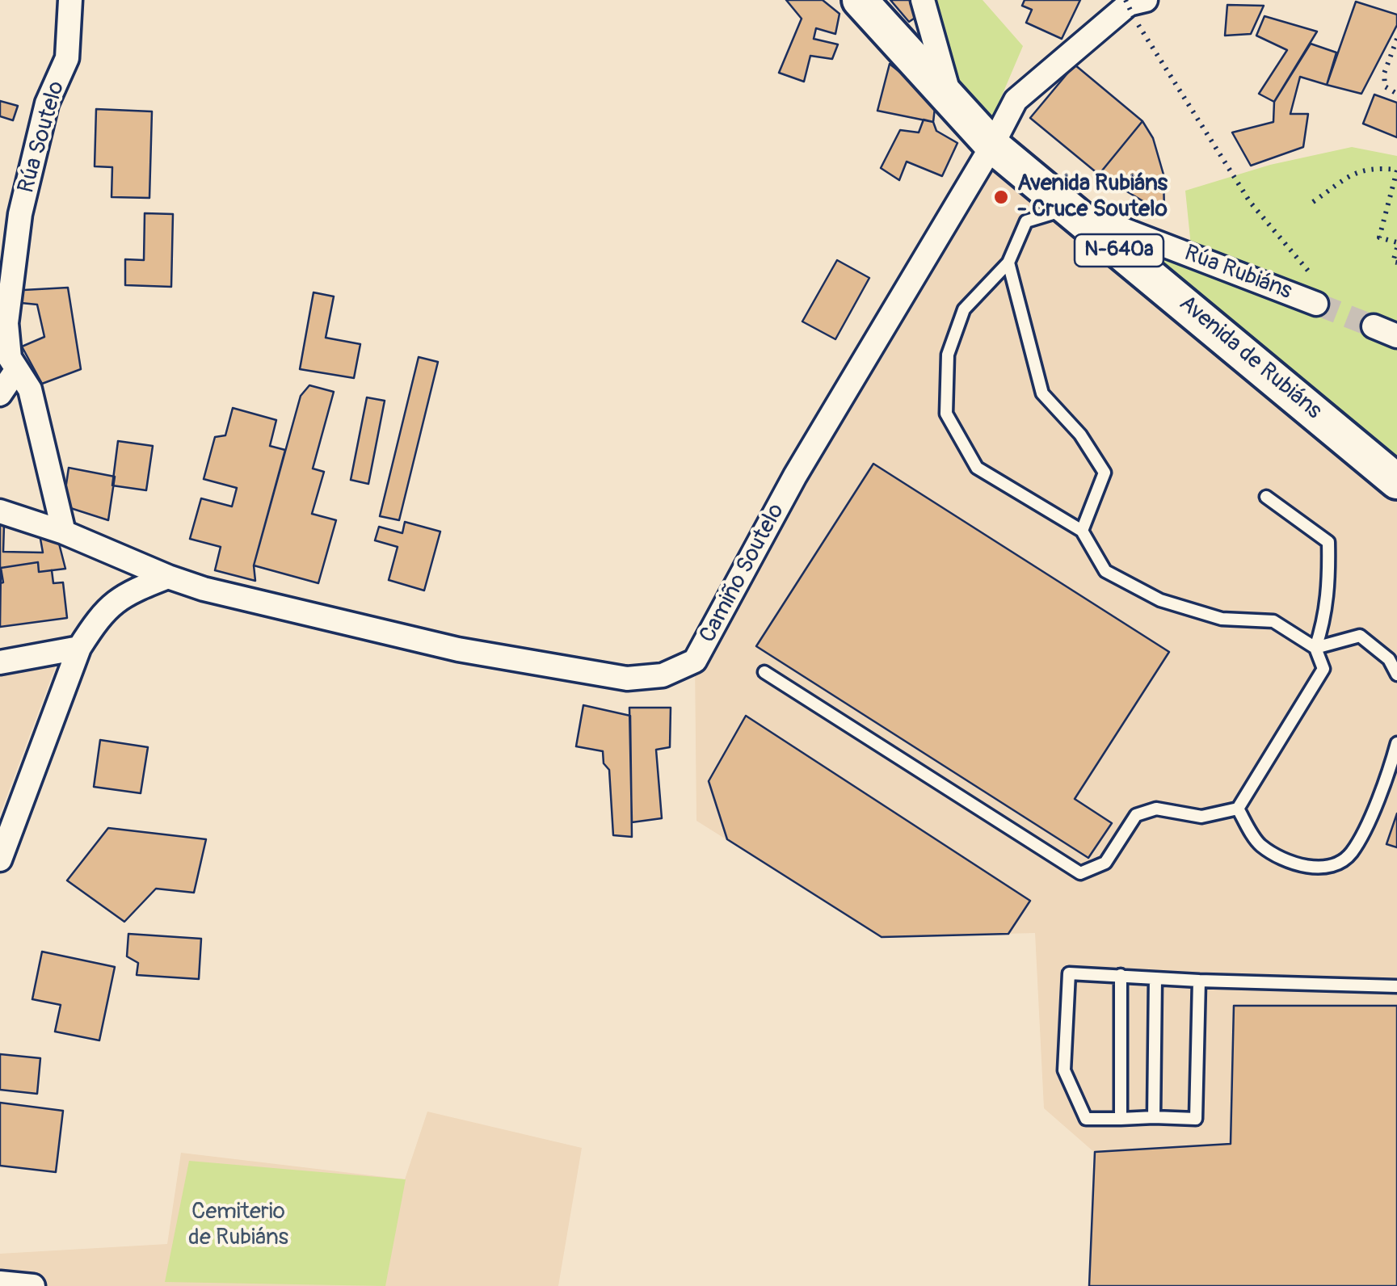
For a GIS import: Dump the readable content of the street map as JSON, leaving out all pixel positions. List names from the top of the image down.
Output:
{
  "streets": {
    "main road": ["N-640a", "Avenida de Rubiáns"],
    "street": ["Rúa Soutelo", "Rúa Rubiáns", "Camiño Soutelo"]
  },
  "crossings": [
    ["Rúa Rubiáns", "Avenida de Rubiáns"],
    ["Avenida de Rubiáns", "Camiño Soutelo"]
  ],
  "parks": ["Cemiterio de Rubiáns"],
  "places": ["Avenida Rubiáns - Cruce Soutelo"]
}
